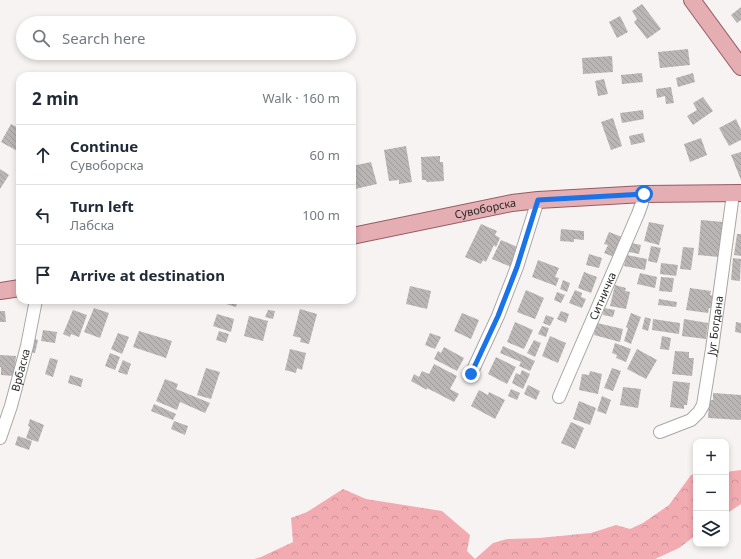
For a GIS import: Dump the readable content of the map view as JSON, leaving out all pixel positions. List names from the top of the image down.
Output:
{
  "streets": {
    "main road": ["Сувоборска"],
    "street": ["Ситничка", "Југ Богдана", "Врбаска"]
  },
  "crossings": [
    ["Сувоборска", "Ситничка"],
    ["Сувоборска", "Југ Богдана"]
  ],
  "page": {
    "search": "Search here",
    "heading": ["2 min", "Walk · 160 m"],
    "list": [
      ["Continue", "Сувоборска", "60 m"],
      ["Turn left", "Лабска", "100 m"],
      "Arrive at destination"
    ],
    "map_buttons": ["+", "−"]
  }
}
